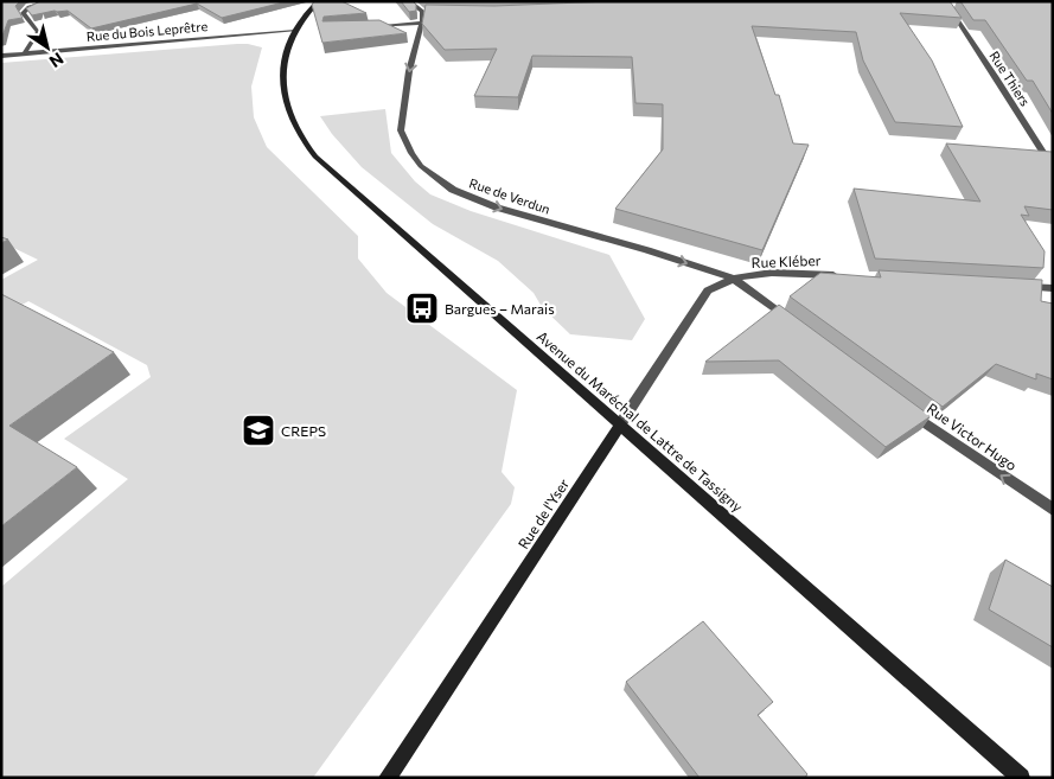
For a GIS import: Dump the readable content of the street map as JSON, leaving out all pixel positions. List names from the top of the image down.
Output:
{
  "streets": {
    "main road": ["Avenue du Maréchal de Lattre de Tassigny", "Rue de l'Yser"],
    "street": [
      "Rue du Bois Leprêtre",
      "Rue Thiers",
      "Rue de Verdun",
      "Rue Kléber",
      "Rue Victor Hugo"
    ]
  },
  "crossings": [
    ["Rue du Bois Leprêtre", "Avenue du Maréchal de Lattre de Tassigny"],
    ["Rue de Verdun", "Rue Kléber"],
    ["Rue de Verdun", "Rue de l'Yser"],
    ["Rue Kléber", "Rue de l'Yser"],
    ["Avenue du Maréchal de Lattre de Tassigny", "Rue de l'Yser"]
  ],
  "one_way": ["Rue de Verdun", "Rue Victor Hugo"],
  "places": {
    "bus stop": ["Bargues – Marais"],
    "school or university": ["CREPS"]
  },
  "north": "bottom right"
}
